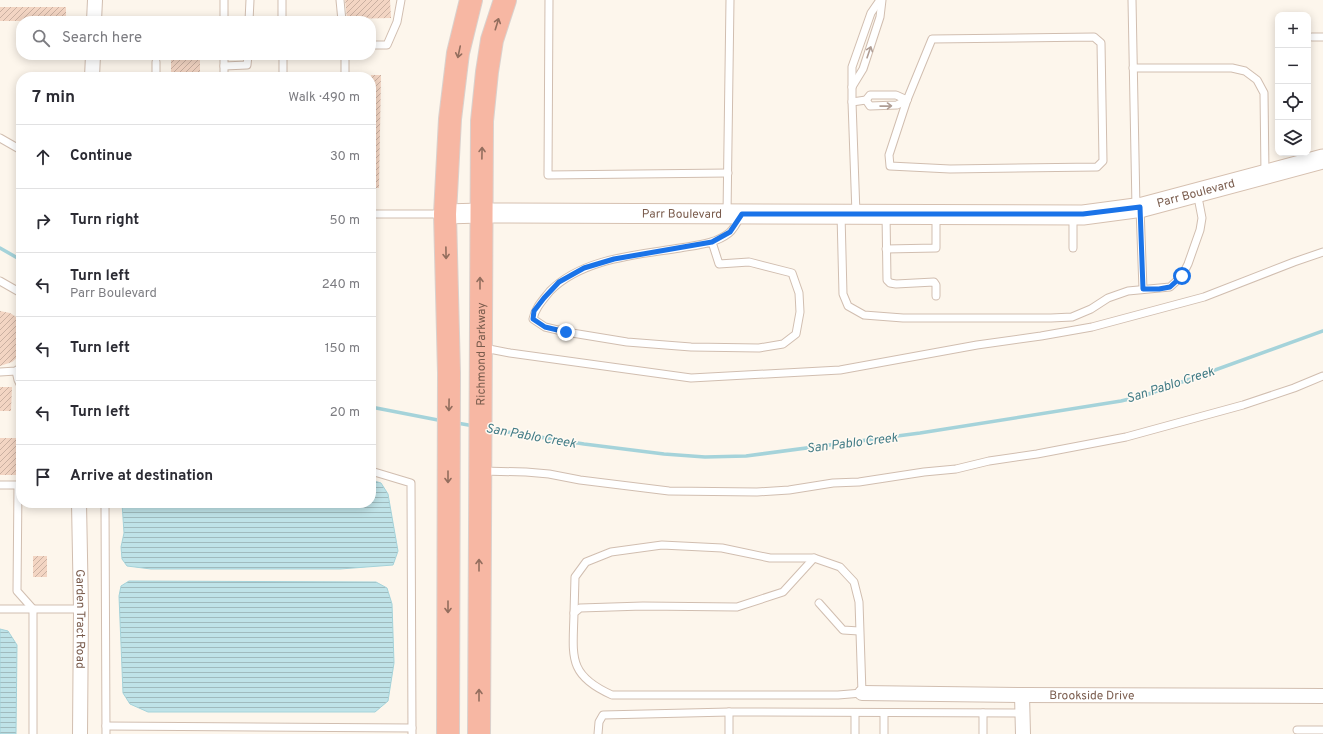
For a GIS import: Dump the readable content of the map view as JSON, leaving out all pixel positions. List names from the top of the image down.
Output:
{
  "streets": {
    "highway": ["Richmond Parkway"],
    "street": ["Parr Boulevard", "Garden Tract Road", "Brookside Drive"]
  },
  "crossings": [
    ["Parr Boulevard", "Richmond Parkway"]
  ],
  "water": ["San Pablo Creek"],
  "page": {
    "map_buttons": ["+", "−"],
    "search": "Search here",
    "heading": ["7 min", "Walk · 490 m"],
    "list": [
      ["Continue", "30 m"],
      ["Turn right", "50 m"],
      ["Turn left", "Parr Boulevard", "240 m"],
      ["Turn left", "150 m"],
      ["Turn left", "20 m"],
      "Arrive at destination"
    ]
  }
}
